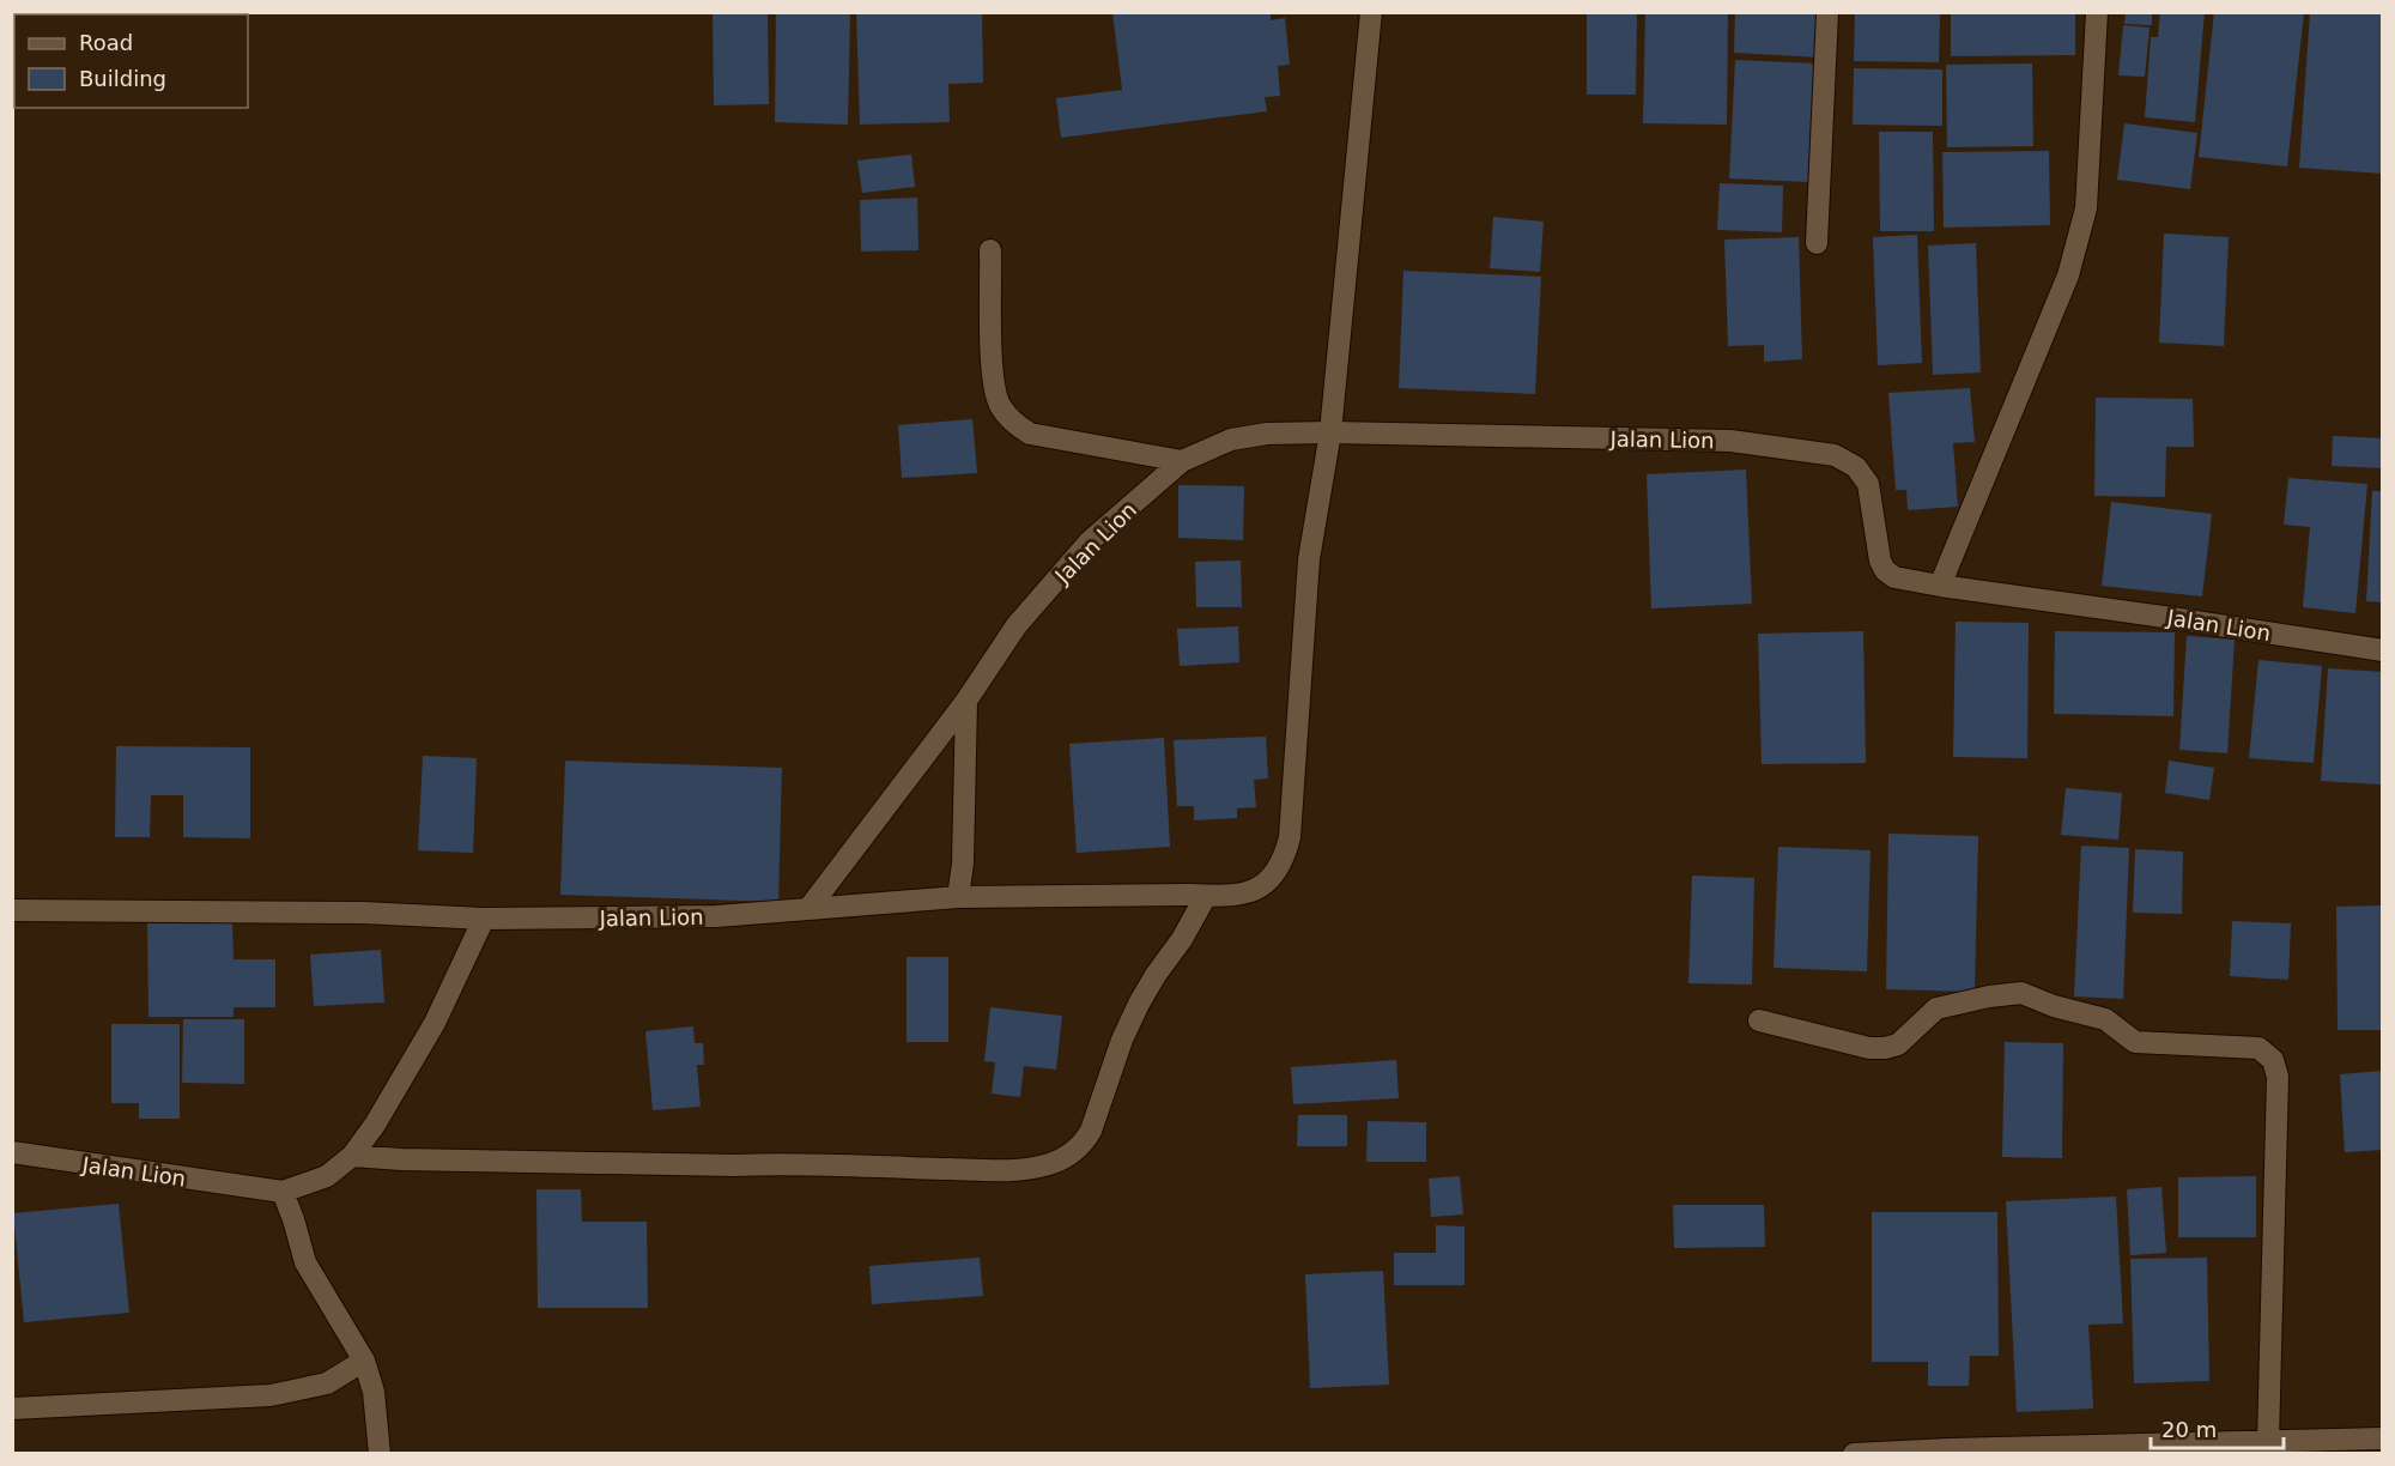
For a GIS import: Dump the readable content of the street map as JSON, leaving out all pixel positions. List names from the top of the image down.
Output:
{
  "streets": {
    "street": ["Jalan Lion"]
  },
  "legend": ["Road", "Building"],
  "scale_bar": "20 m"
}
